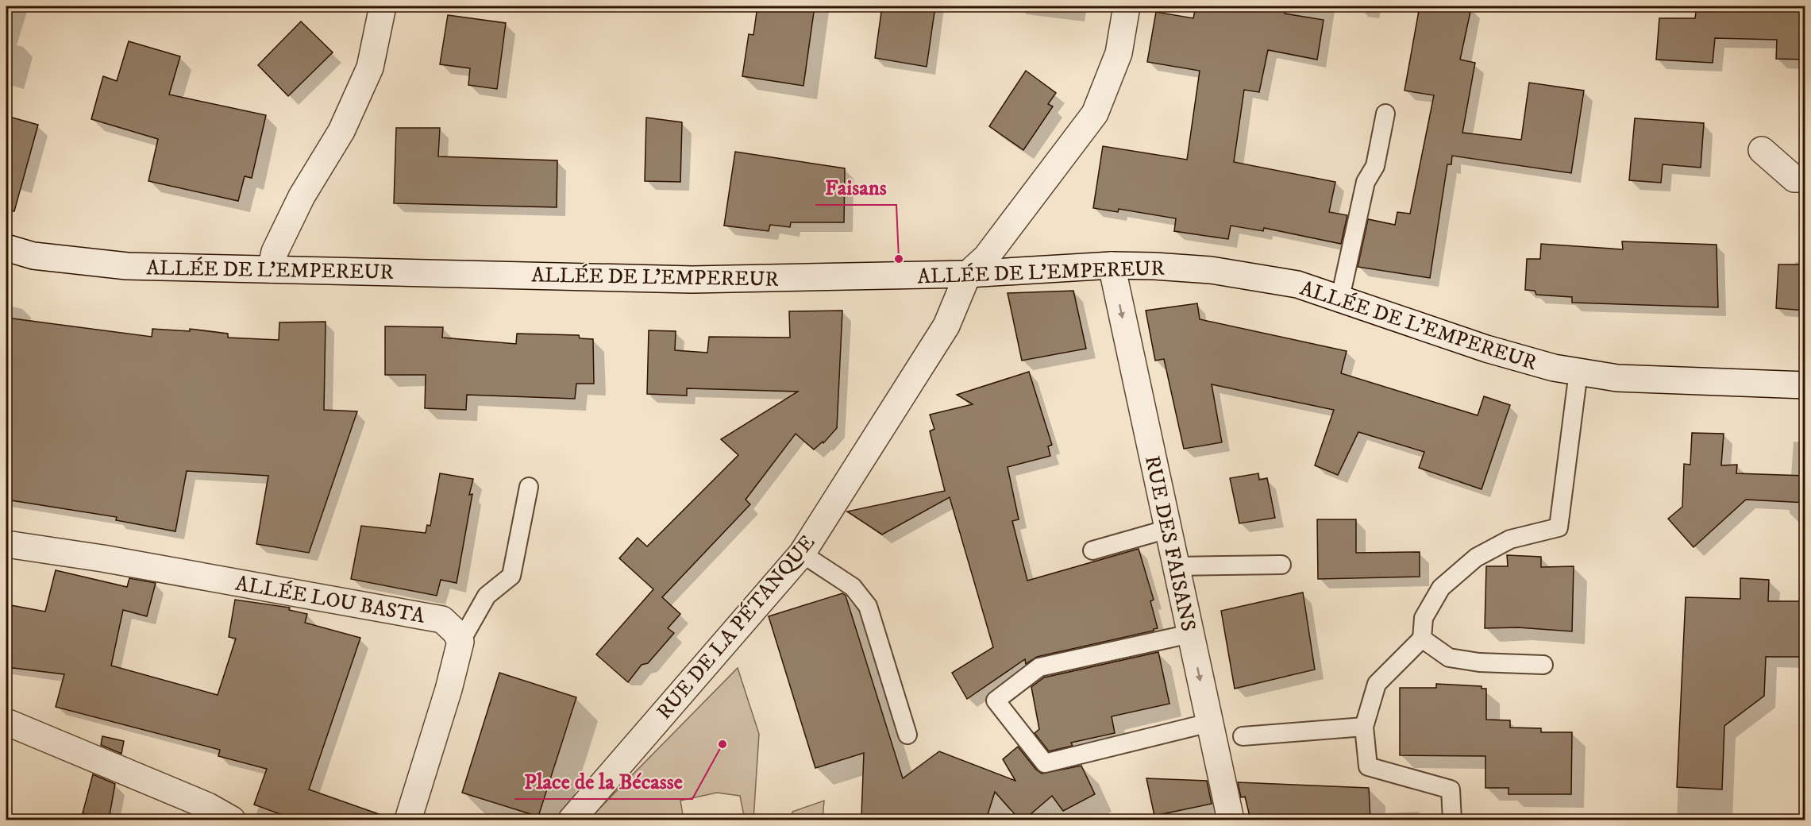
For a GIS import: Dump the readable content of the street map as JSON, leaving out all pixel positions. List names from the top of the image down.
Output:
{
  "streets": {
    "street": [
      "ALLÉE DE L'EMPEREUR",
      "RUE DES FAISANS",
      "ALLÉE LOU BASTA",
      "RUE DE LA PÉTANQUE"
    ]
  },
  "crossings": [
    ["ALLÉE DE L'EMPEREUR", "RUE DES FAISANS"],
    ["ALLÉE DE L'EMPEREUR", "RUE DE LA PÉTANQUE"]
  ],
  "one_way": ["RUE DES FAISANS"],
  "places": ["Faisans", "Place de la Bécasse"]
}
